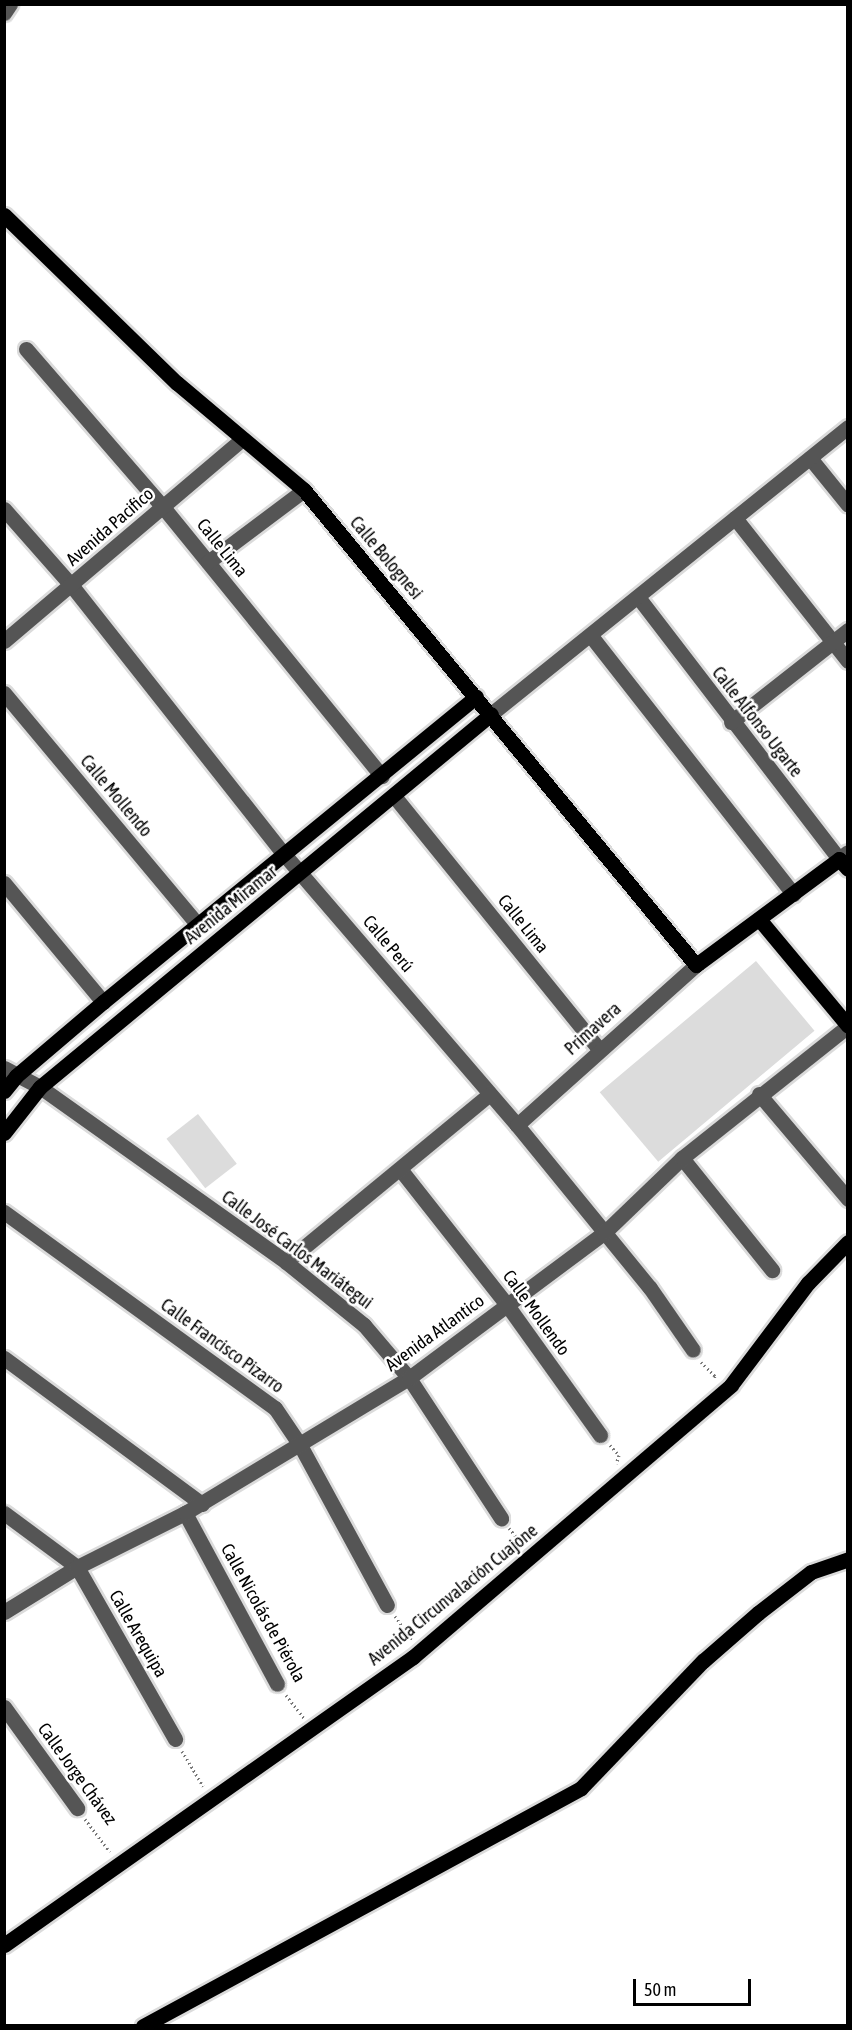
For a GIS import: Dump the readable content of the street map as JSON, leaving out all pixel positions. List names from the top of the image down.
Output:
{
  "streets": {
    "main road": ["Calle Bolognesi", "Avenida Miramar", "Avenida Circunvalación Cuajone"],
    "street": [
      "Avenida Pacifico",
      "Calle Lima",
      "Calle Alfonso Ugarte",
      "Calle Mollendo",
      "Calle Perú",
      "Primavera",
      "Calle José Carlos Mariátegui",
      "Avenida Atlantico",
      "Calle Francisco Pizarro",
      "Calle Nicolás de Piérola",
      "Calle Arequipa",
      "Calle Jorge Chávez"
    ]
  },
  "crossings": [
    ["Avenida Pacifico", "Calle Lima"],
    ["Avenida Pacifico", "Calle Bolognesi"],
    ["Avenida Pacifico", "Calle Perú"],
    ["Calle Lima", "Avenida Miramar"],
    ["Calle Lima", "Primavera"],
    ["Calle Bolognesi", "Avenida Miramar"],
    ["Calle Bolognesi", "Primavera"],
    ["Calle Mollendo", "Avenida Miramar"],
    ["Calle Mollendo", "Avenida Atlantico"],
    ["Avenida Miramar", "Calle Perú"],
    ["Avenida Miramar", "Calle José Carlos Mariátegui"],
    ["Calle Perú", "Primavera"],
    ["Calle Perú", "Avenida Atlantico"],
    ["Calle José Carlos Mariátegui", "Avenida Atlantico"],
    ["Avenida Atlantico", "Calle Francisco Pizarro"],
    ["Avenida Atlantico", "Calle Nicolás de Piérola"],
    ["Avenida Atlantico", "Calle Arequipa"],
    ["Avenida Circunvalación Cuajone", "Calle Nicolás de Piérola"],
    ["Avenida Circunvalación Cuajone", "Calle Jorge Chávez"]
  ],
  "scale_bar": "50 m"
}
